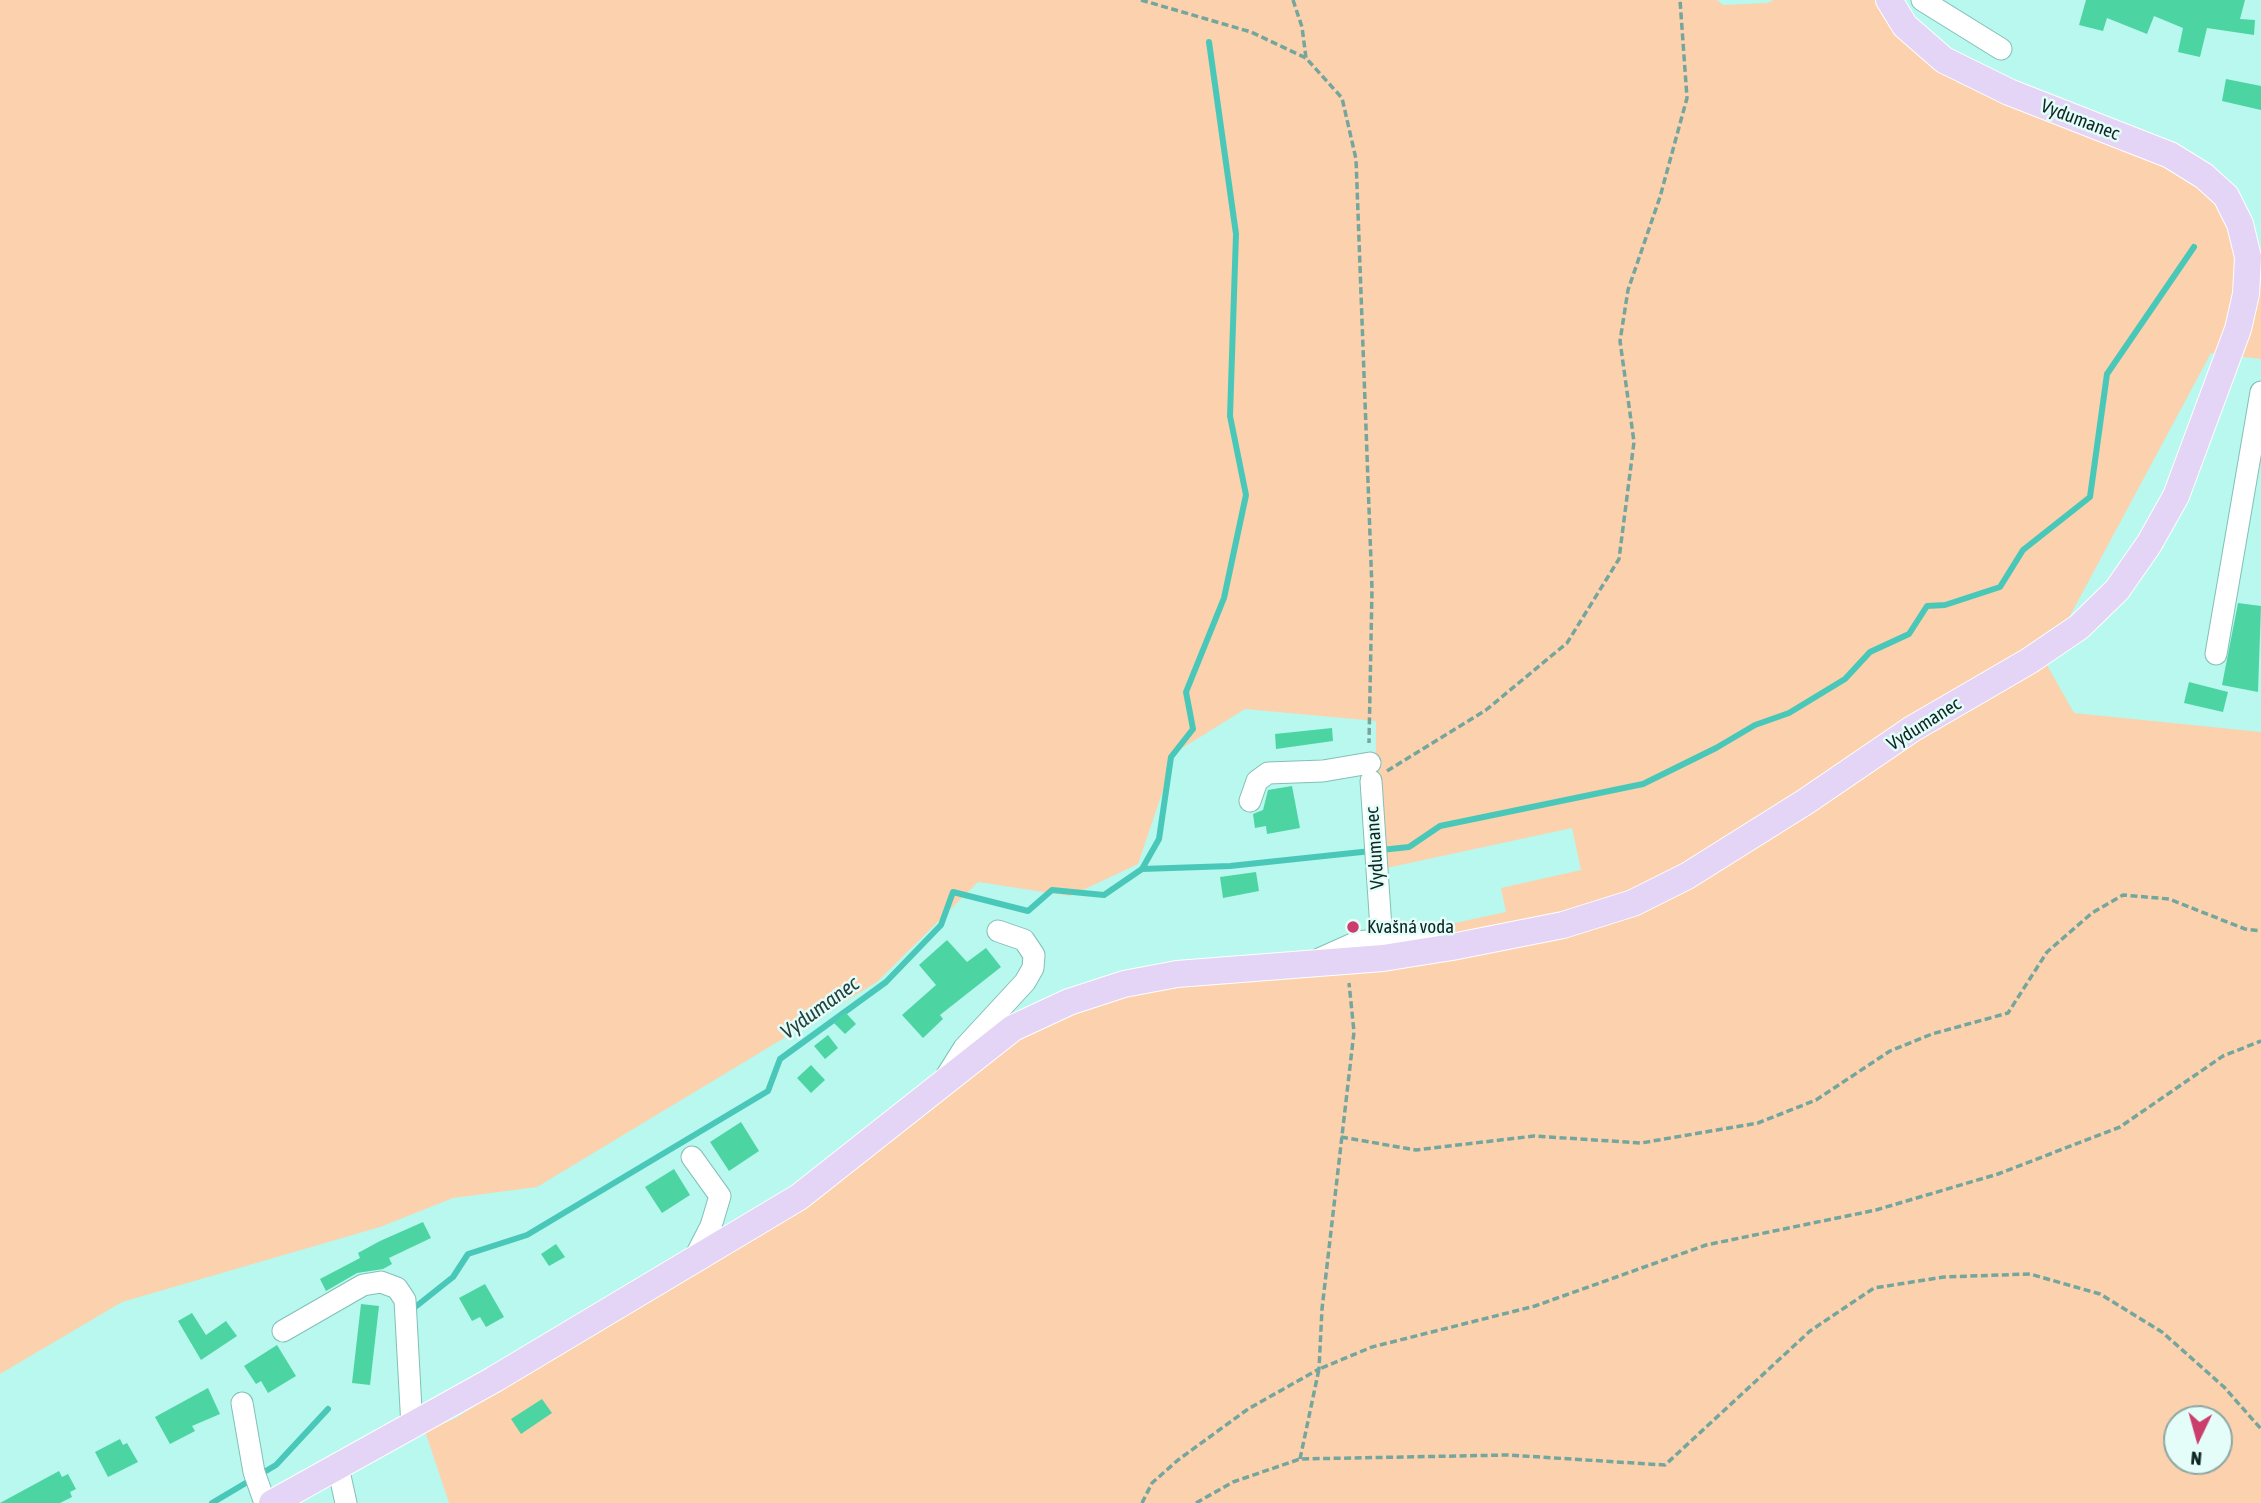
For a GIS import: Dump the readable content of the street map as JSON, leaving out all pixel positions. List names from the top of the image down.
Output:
{
  "streets": {
    "main road": ["Vydumanec"]
  },
  "water": ["Vydumanec"],
  "places": ["Kvašná voda"],
  "north": "bottom"
}
